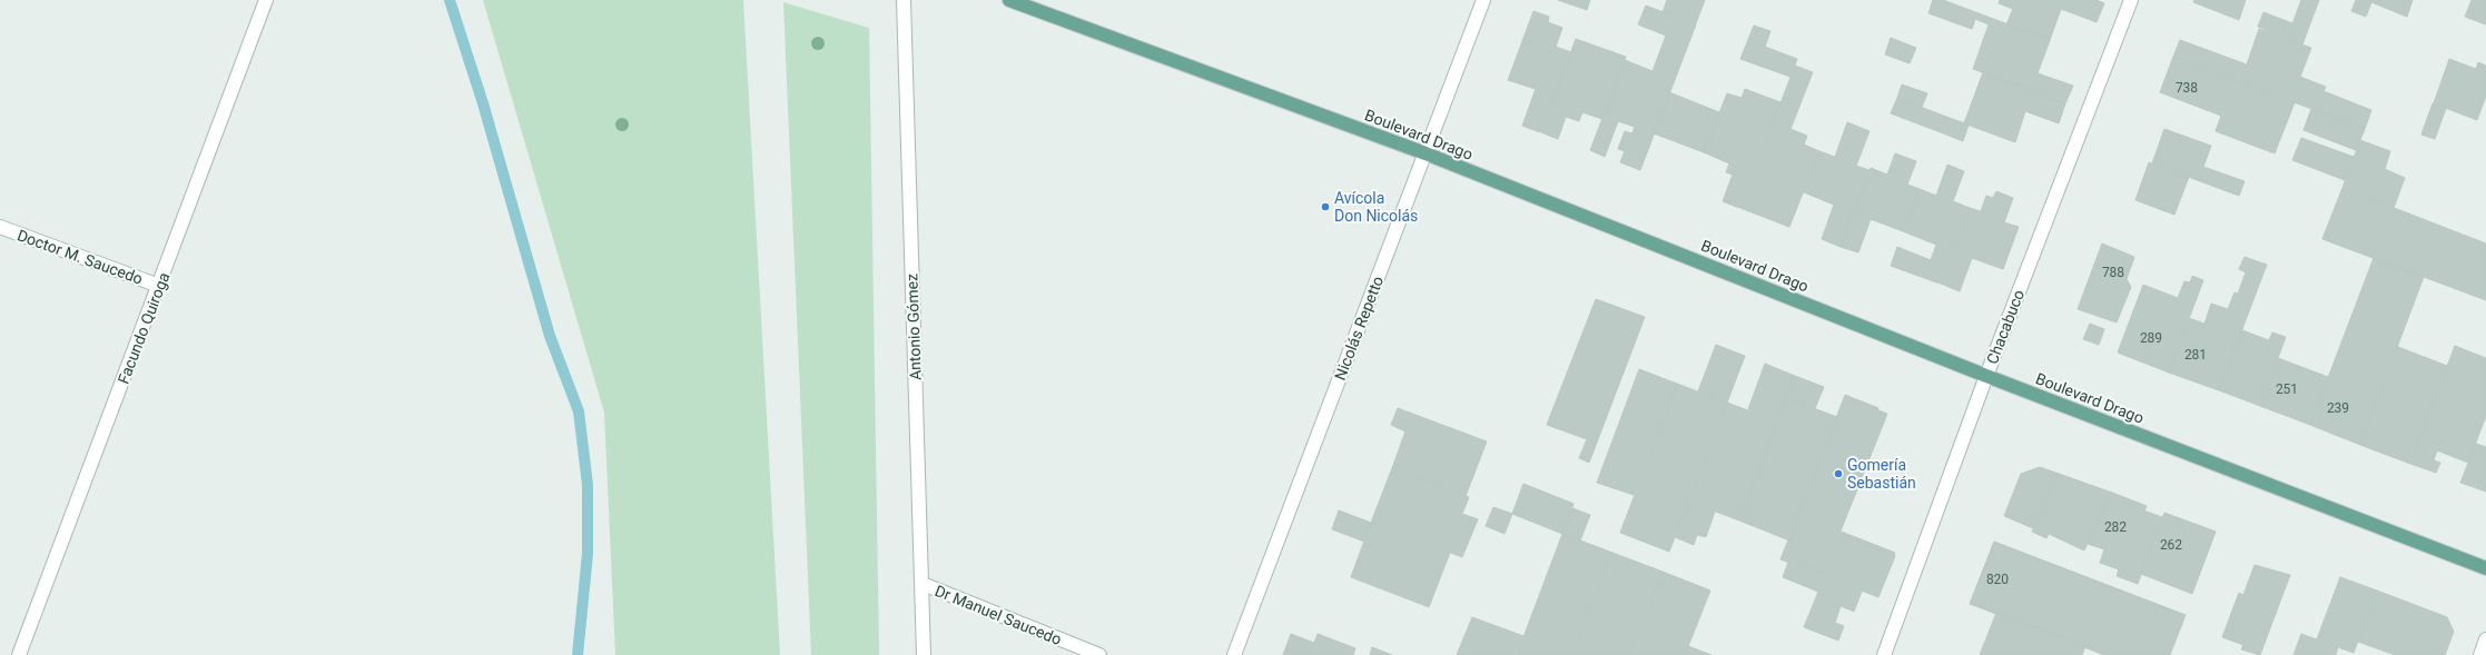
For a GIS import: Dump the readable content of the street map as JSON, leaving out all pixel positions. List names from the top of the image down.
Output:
{
  "streets": {
    "main road": ["Boulevard Drago"],
    "street": [
      "Doctor M. Saucedo",
      "Antonio Gómez",
      "Chacabuco",
      "Facundo Quiroga",
      "Nicolás Repetto",
      "Dr Manuel Saucedo"
    ]
  },
  "crossings": [
    ["Boulevard Drago", "Chacabuco"],
    ["Boulevard Drago", "Nicolás Repetto"],
    ["Doctor M. Saucedo", "Facundo Quiroga"],
    ["Antonio Gómez", "Dr Manuel Saucedo"]
  ],
  "places": ["Avícola Don Nicolás", "Gomería Sebastián"],
  "house_numbers": [
    "738",
    "788",
    "289",
    "281",
    "251",
    "239",
    "282",
    "262",
    "820"
  ]
}
